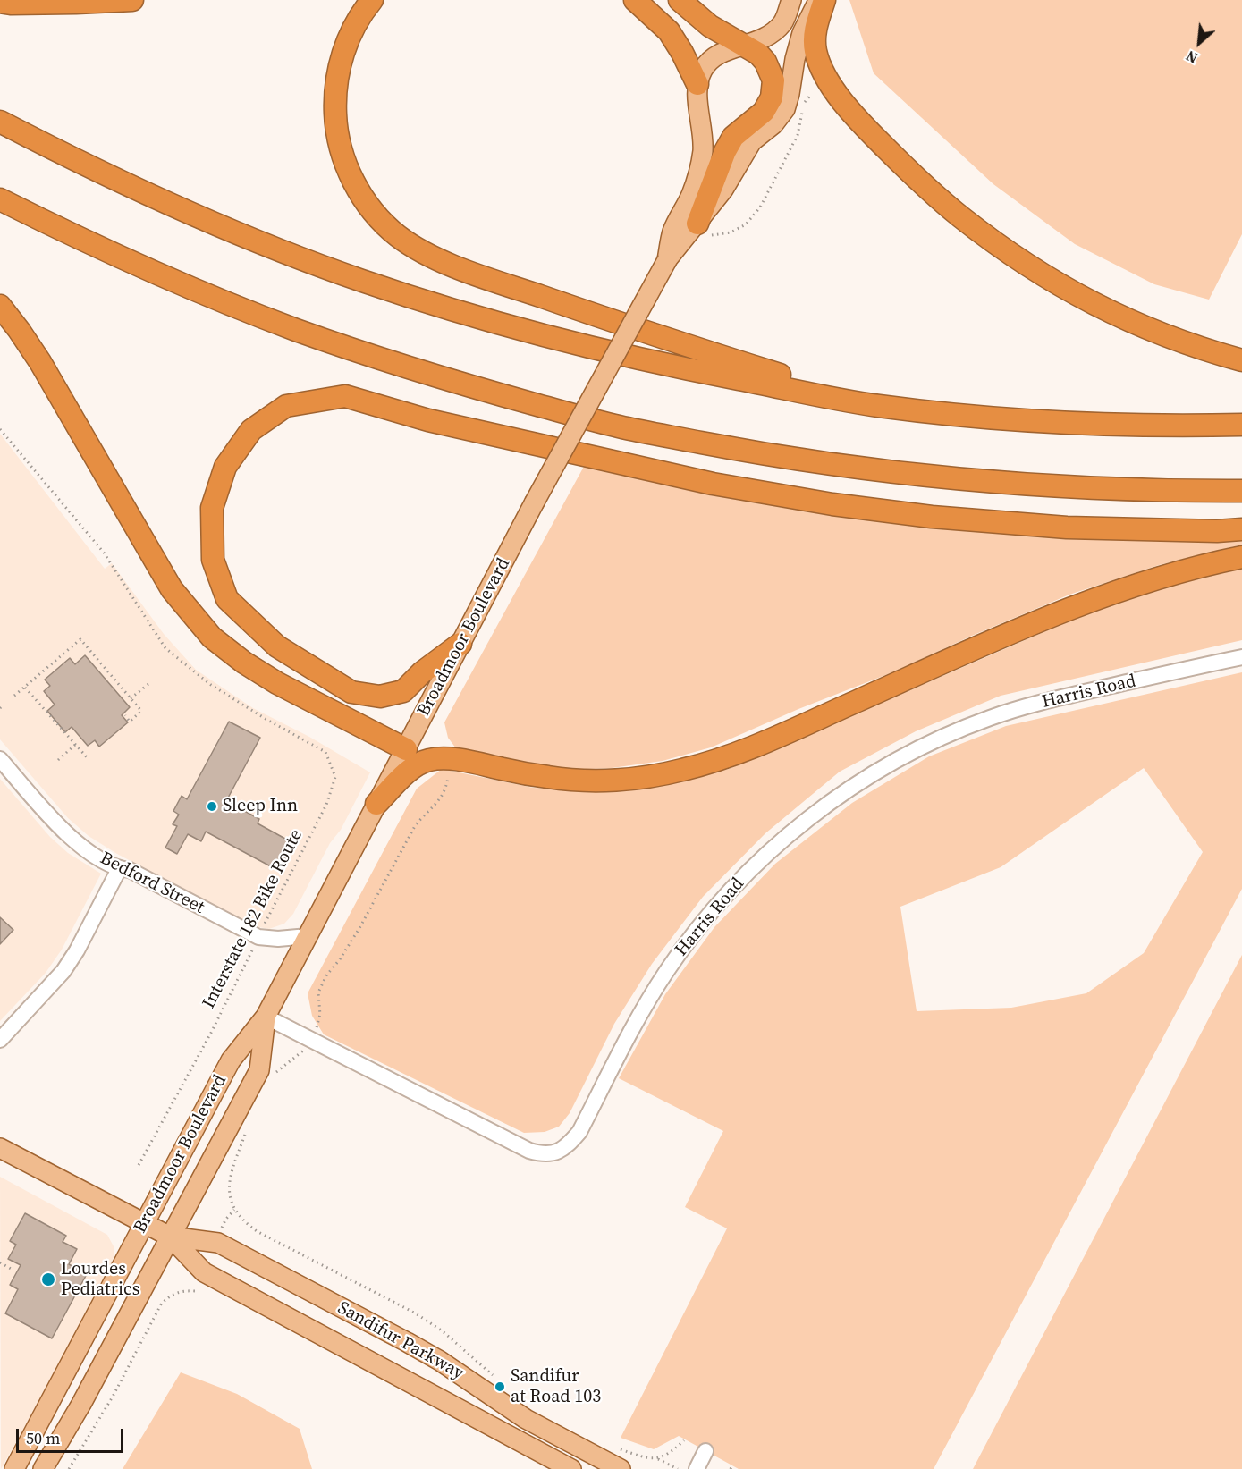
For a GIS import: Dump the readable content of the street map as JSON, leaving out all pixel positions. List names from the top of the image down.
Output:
{
  "streets": {
    "main road": ["Broadmoor Boulevard", "Sandifur Parkway"],
    "street": ["Harris Road", "Bedford Street"],
    "path": ["Interstate 182 Bike Route"]
  },
  "crossings": [
    ["Broadmoor Boulevard", "Harris Road"],
    ["Broadmoor Boulevard", "Bedford Street"],
    ["Broadmoor Boulevard", "Sandifur Parkway"],
    ["Bedford Street", "Interstate 182 Bike Route"]
  ],
  "places": ["Sleep Inn", "Lourdes Pediatrics", "Sandifur at Road 103"],
  "scale_bar": "50 m",
  "north": "bottom left"
}
